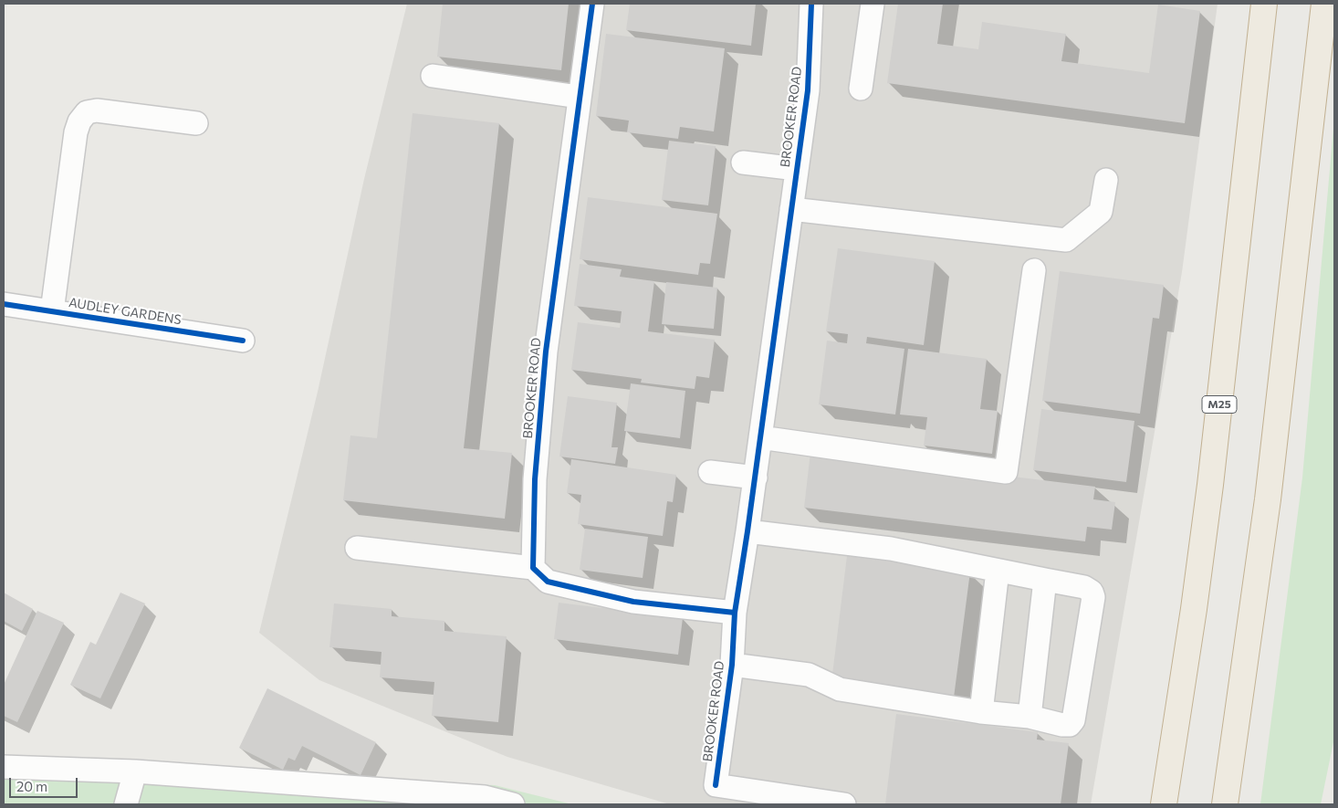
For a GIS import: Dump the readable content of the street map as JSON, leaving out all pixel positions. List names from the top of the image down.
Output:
{
  "streets": {
    "highway": ["M25"],
    "street": ["BROOKER ROAD", "AUDLEY GARDENS"]
  },
  "scale_bar": "20 m"
}
